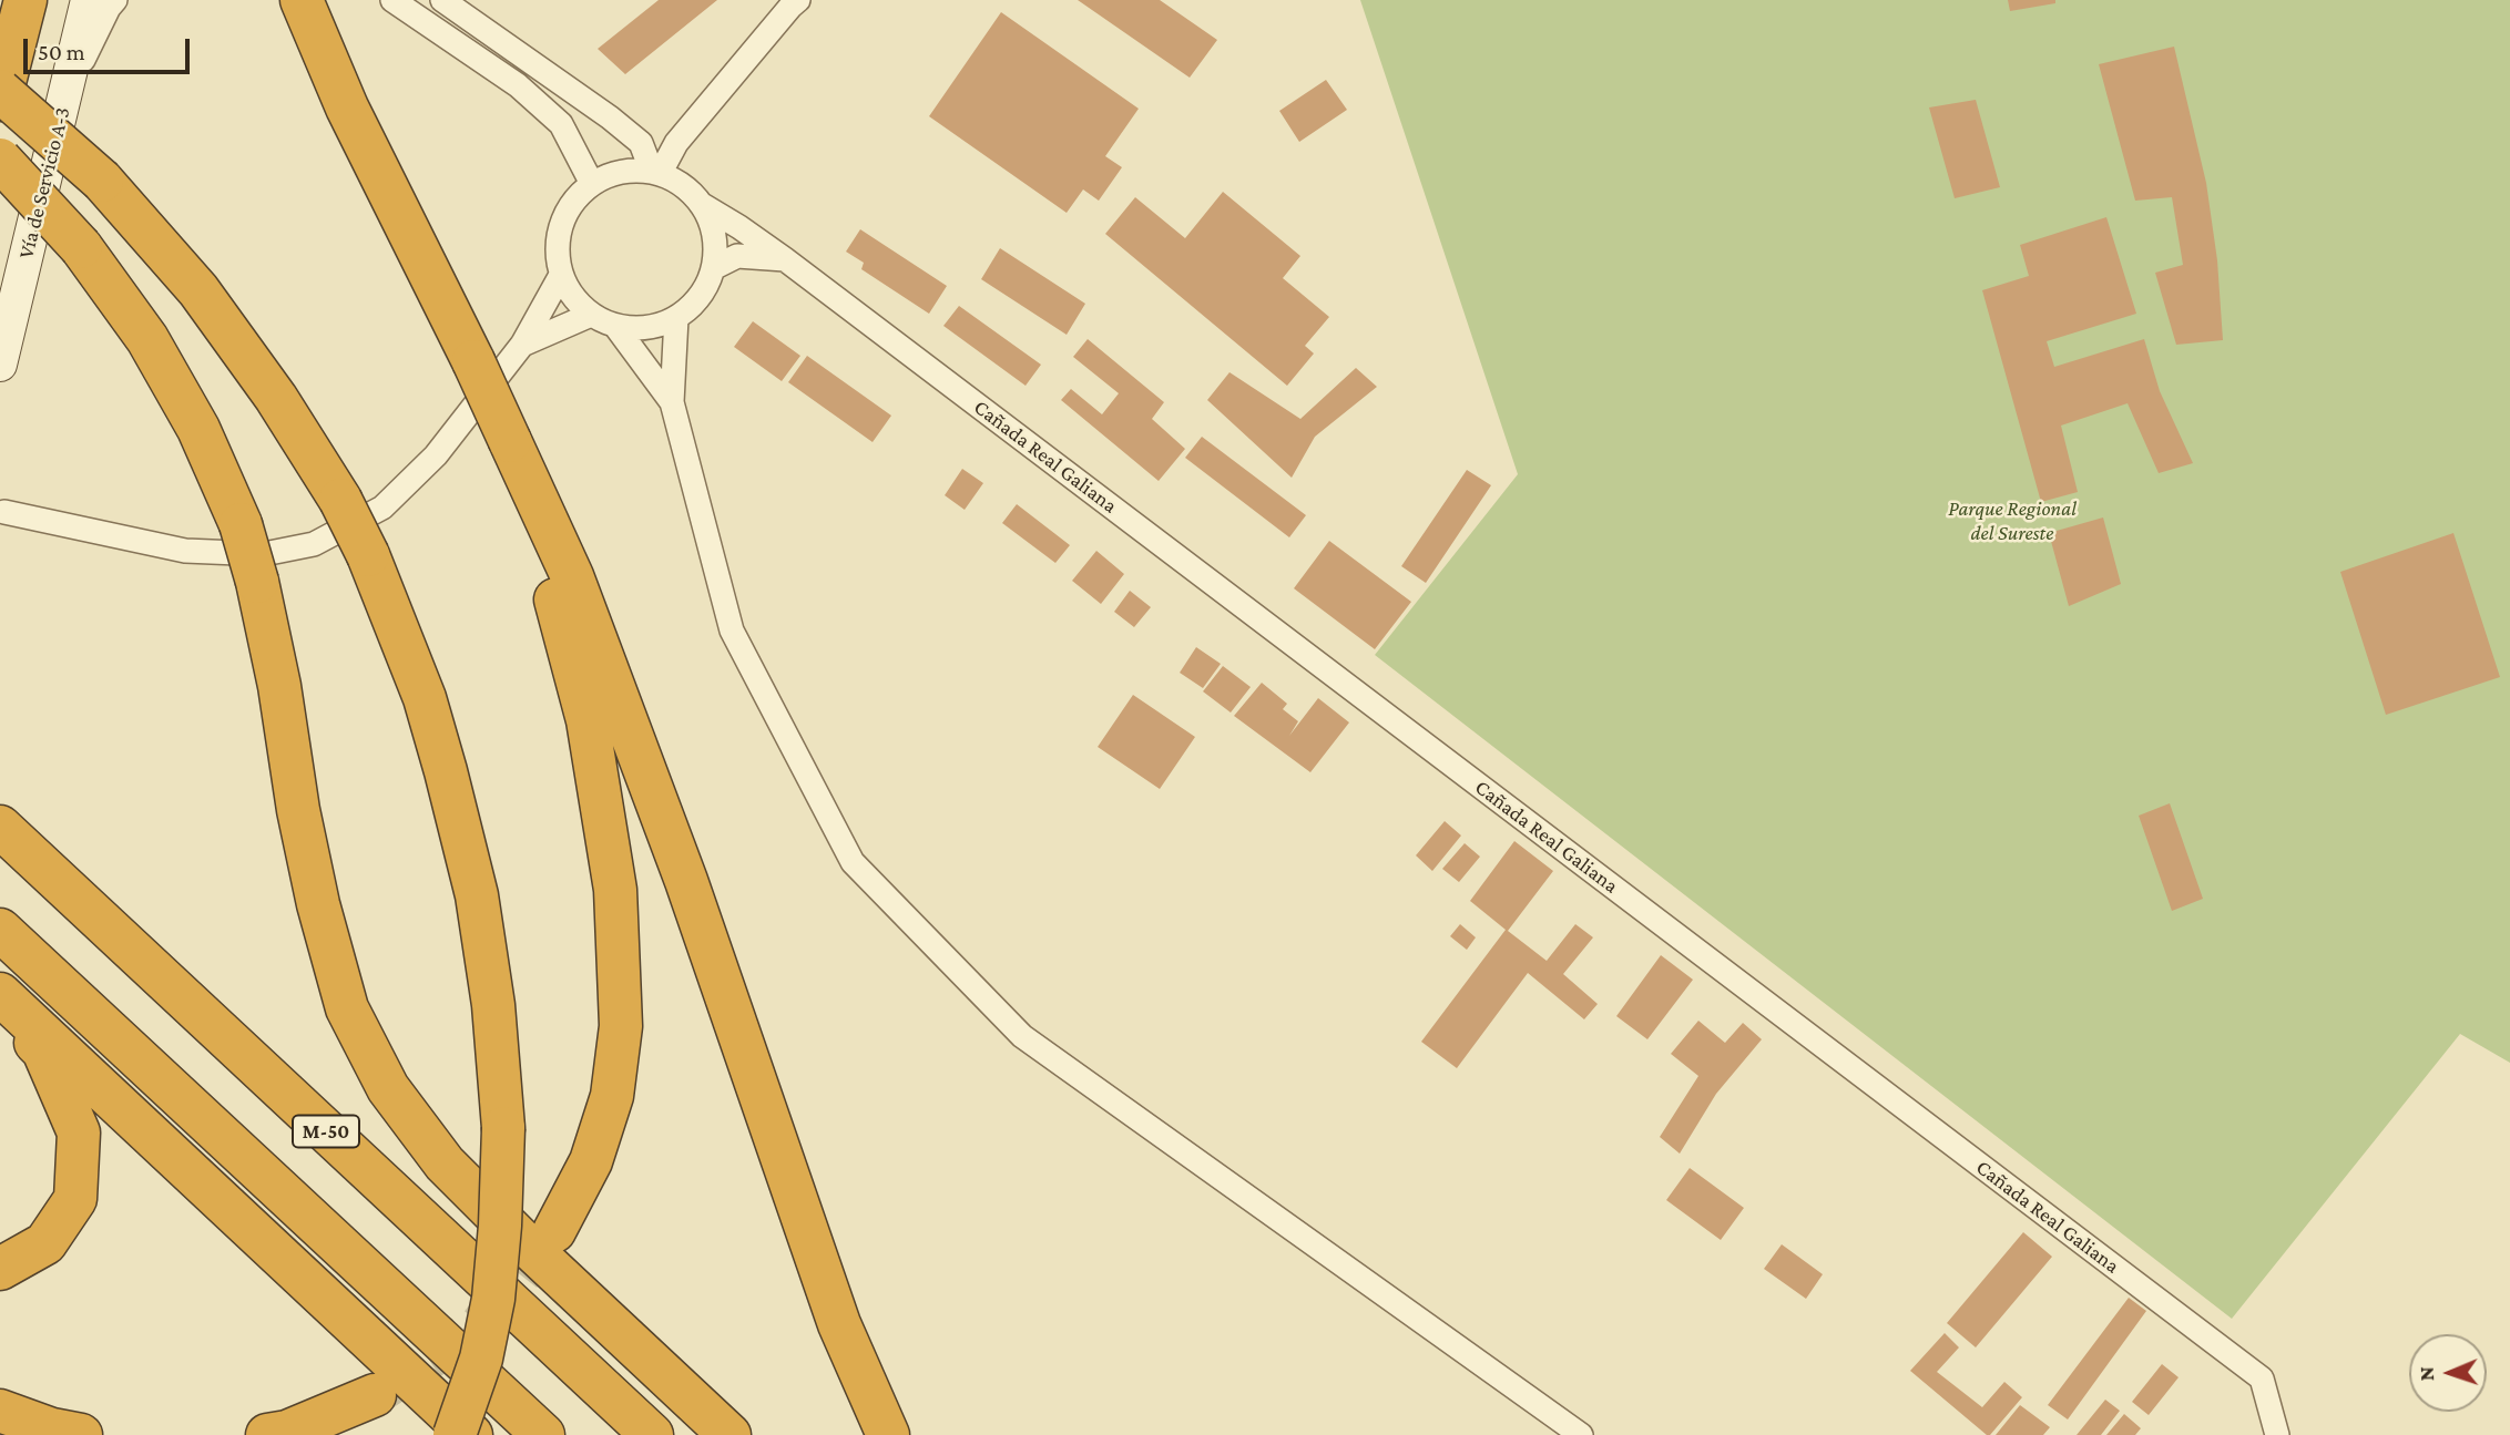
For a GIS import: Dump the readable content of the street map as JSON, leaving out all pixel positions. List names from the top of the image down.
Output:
{
  "streets": {
    "highway": ["M-50"],
    "main road": ["Vía de Servicio A-3"],
    "street": ["Cañada Real Galiana"]
  },
  "parks": ["Parque Regional del Sureste"],
  "scale_bar": "50 m",
  "north": "left"
}
